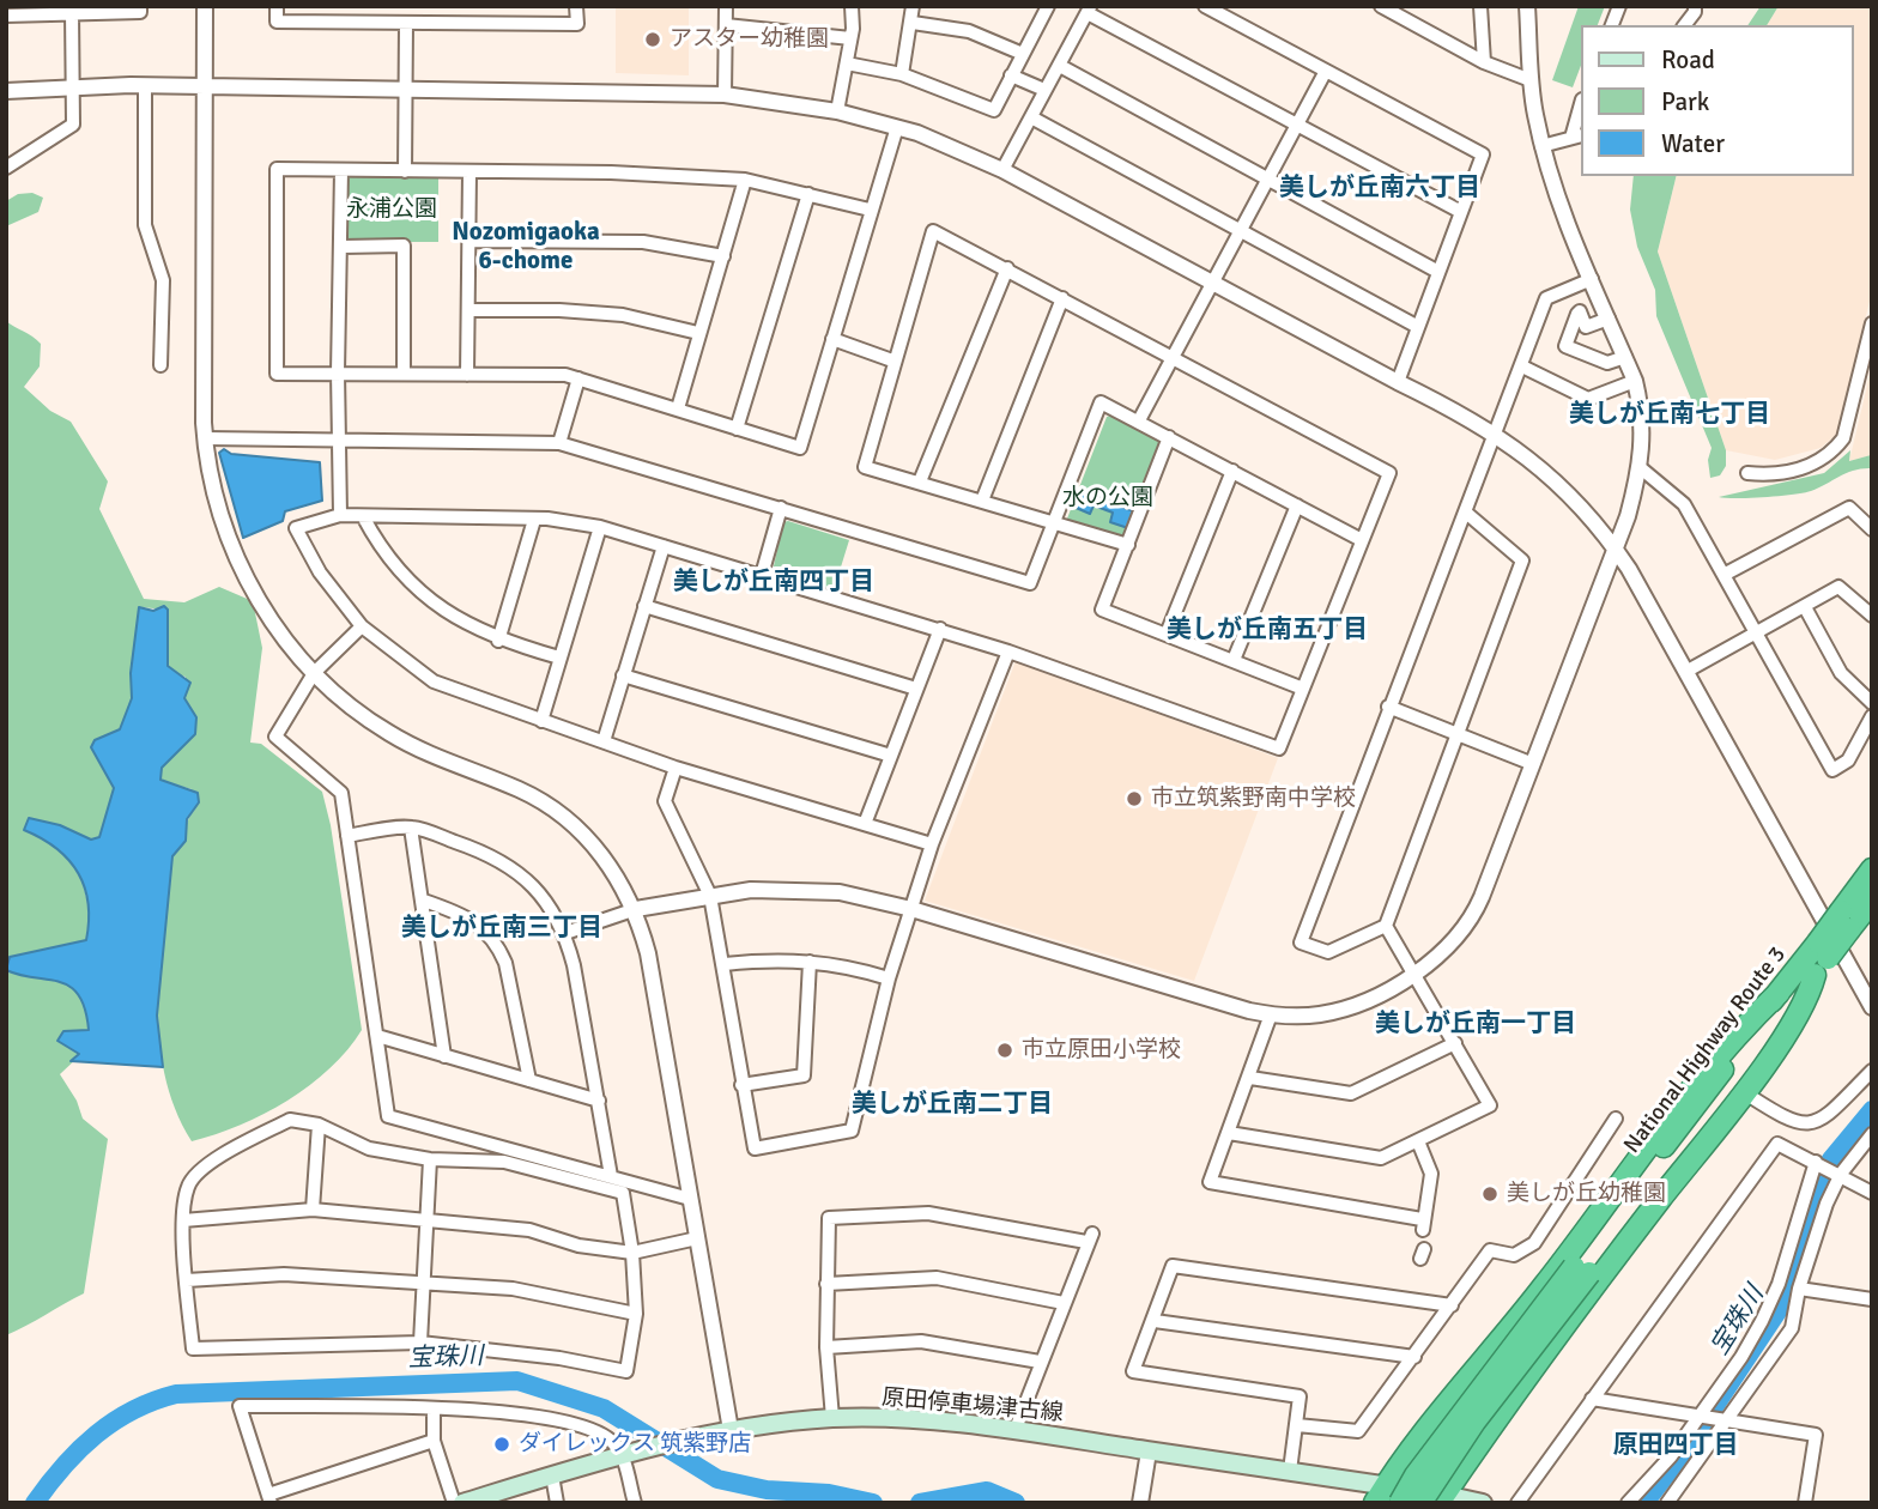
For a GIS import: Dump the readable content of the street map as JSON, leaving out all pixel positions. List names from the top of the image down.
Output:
{
  "streets": {
    "highway": ["National Highway Route 3"],
    "main road": ["原田停車場津古線"]
  },
  "districts": [
    "美しが丘南六丁目",
    "Nozomigaoka 6-chome",
    "美しが丘南七丁目",
    "美しが丘南四丁目",
    "美しが丘南五丁目",
    "美しが丘南三丁目",
    "美しが丘南一丁目",
    "美しが丘南二丁目",
    "原田四丁目"
  ],
  "water": ["宝珠川"],
  "parks": ["永浦公園", "水の公園"],
  "places": [
    "アスター幼稚園",
    "市立筑紫野南中学校",
    "市立原田小学校",
    "美しが丘幼稚園",
    "ダイレックス 筑紫野店"
  ],
  "legend": ["Road", "Park", "Water"]
}
